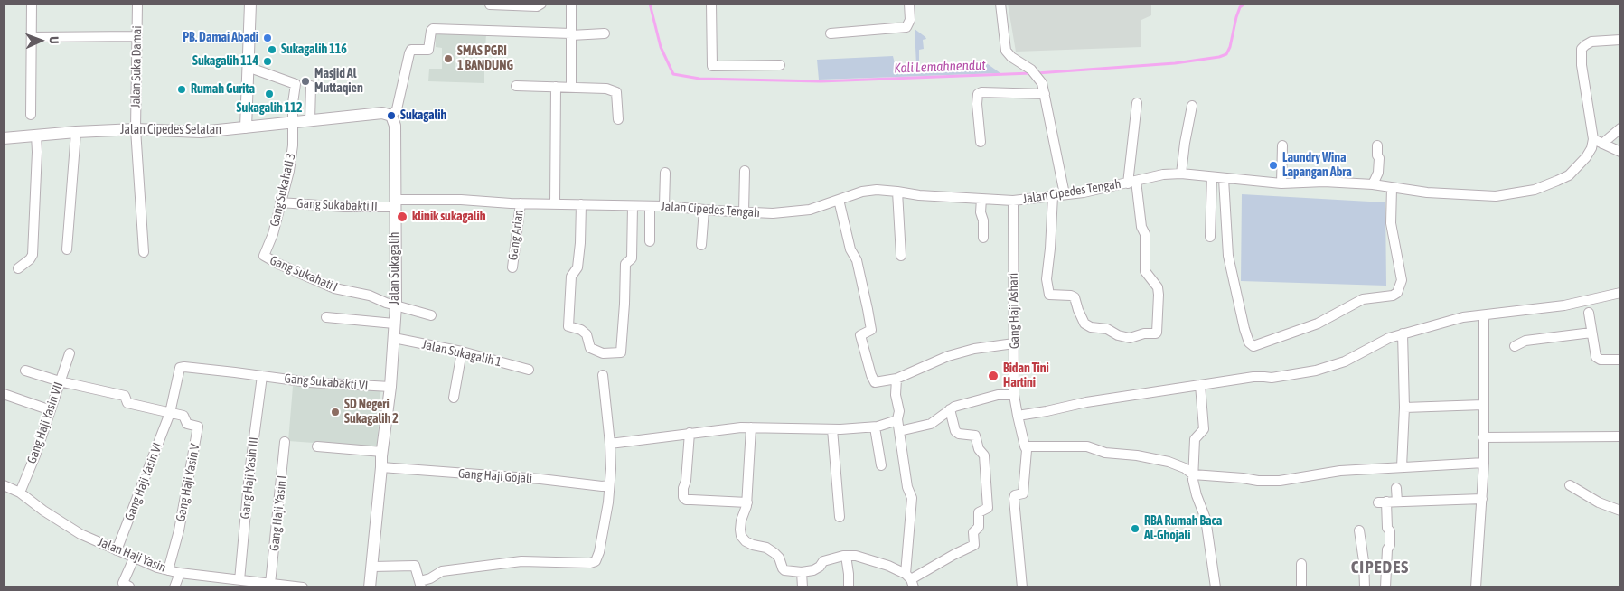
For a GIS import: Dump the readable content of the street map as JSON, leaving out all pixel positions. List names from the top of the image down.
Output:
{
  "streets": {
    "street": [
      "Jalan Suka Damai",
      "Jalan Cipedes Selatan",
      "Gang Sukahati 3",
      "Jalan Cipedes Tengah",
      "Gang Sukabakti II",
      "Gang Arian",
      "Jalan Sukagalih",
      "Gang Sukahati I",
      "Gang Haji Ashari",
      "Jalan Sukagalih 1",
      "Gang Sukabakti VI",
      "Gang Haji Yasin VII",
      "Gang Haji Gojali",
      "Gang Haji Yasin III",
      "Gang Haji Yasin VI",
      "Gang Haji Yasin V",
      "Gang Haji Yasin I",
      "Jalan Haji Yasin"
    ]
  },
  "crossings": [
    ["Jalan Suka Damai", "Jalan Cipedes Selatan"],
    ["Jalan Cipedes Selatan", "Gang Sukahati 3"],
    ["Jalan Cipedes Selatan", "Jalan Sukagalih"],
    ["Gang Sukahati 3", "Gang Sukabakti II"],
    ["Gang Sukahati 3", "Gang Sukahati I"],
    ["Jalan Cipedes Tengah", "Gang Sukabakti II"],
    ["Jalan Cipedes Tengah", "Gang Arian"],
    ["Jalan Cipedes Tengah", "Jalan Sukagalih"],
    ["Jalan Cipedes Tengah", "Gang Haji Ashari"],
    ["Gang Sukabakti II", "Jalan Sukagalih"],
    ["Jalan Sukagalih", "Gang Sukahati I"],
    ["Jalan Sukagalih", "Jalan Sukagalih 1"],
    ["Jalan Sukagalih", "Gang Sukabakti VI"],
    ["Jalan Sukagalih", "Gang Haji Gojali"],
    ["Gang Sukabakti VI", "Gang Haji Yasin III"],
    ["Gang Sukabakti VI", "Gang Haji Yasin VI"],
    ["Gang Sukabakti VI", "Gang Haji Yasin V"],
    ["Gang Haji Yasin VII", "Jalan Haji Yasin"],
    ["Gang Haji Yasin III", "Jalan Haji Yasin"],
    ["Gang Haji Yasin VI", "Gang Haji Yasin V"],
    ["Gang Haji Yasin VI", "Jalan Haji Yasin"],
    ["Gang Haji Yasin V", "Jalan Haji Yasin"],
    ["Gang Haji Yasin I", "Jalan Haji Yasin"]
  ],
  "districts": ["CIPEDES"],
  "water": ["Kali Lemahnendut"],
  "places": [
    "PB. Damai Abadi",
    "Sukagalih 116",
    "SMAS PGRI 1 BANDUNG",
    "Sukagalih 114",
    "Masjid Al Muttaqien",
    "Rumah Gurita",
    "Sukagalih 112",
    "Sukagalih",
    "Laundry Wina Lapangan Abra",
    "klinik sukagalih",
    "Bidan Tini Hartini",
    "SD Negeri Sukagalih 2",
    "RBA Rumah Baca Al-Ghojali"
  ],
  "north": "right"
}
